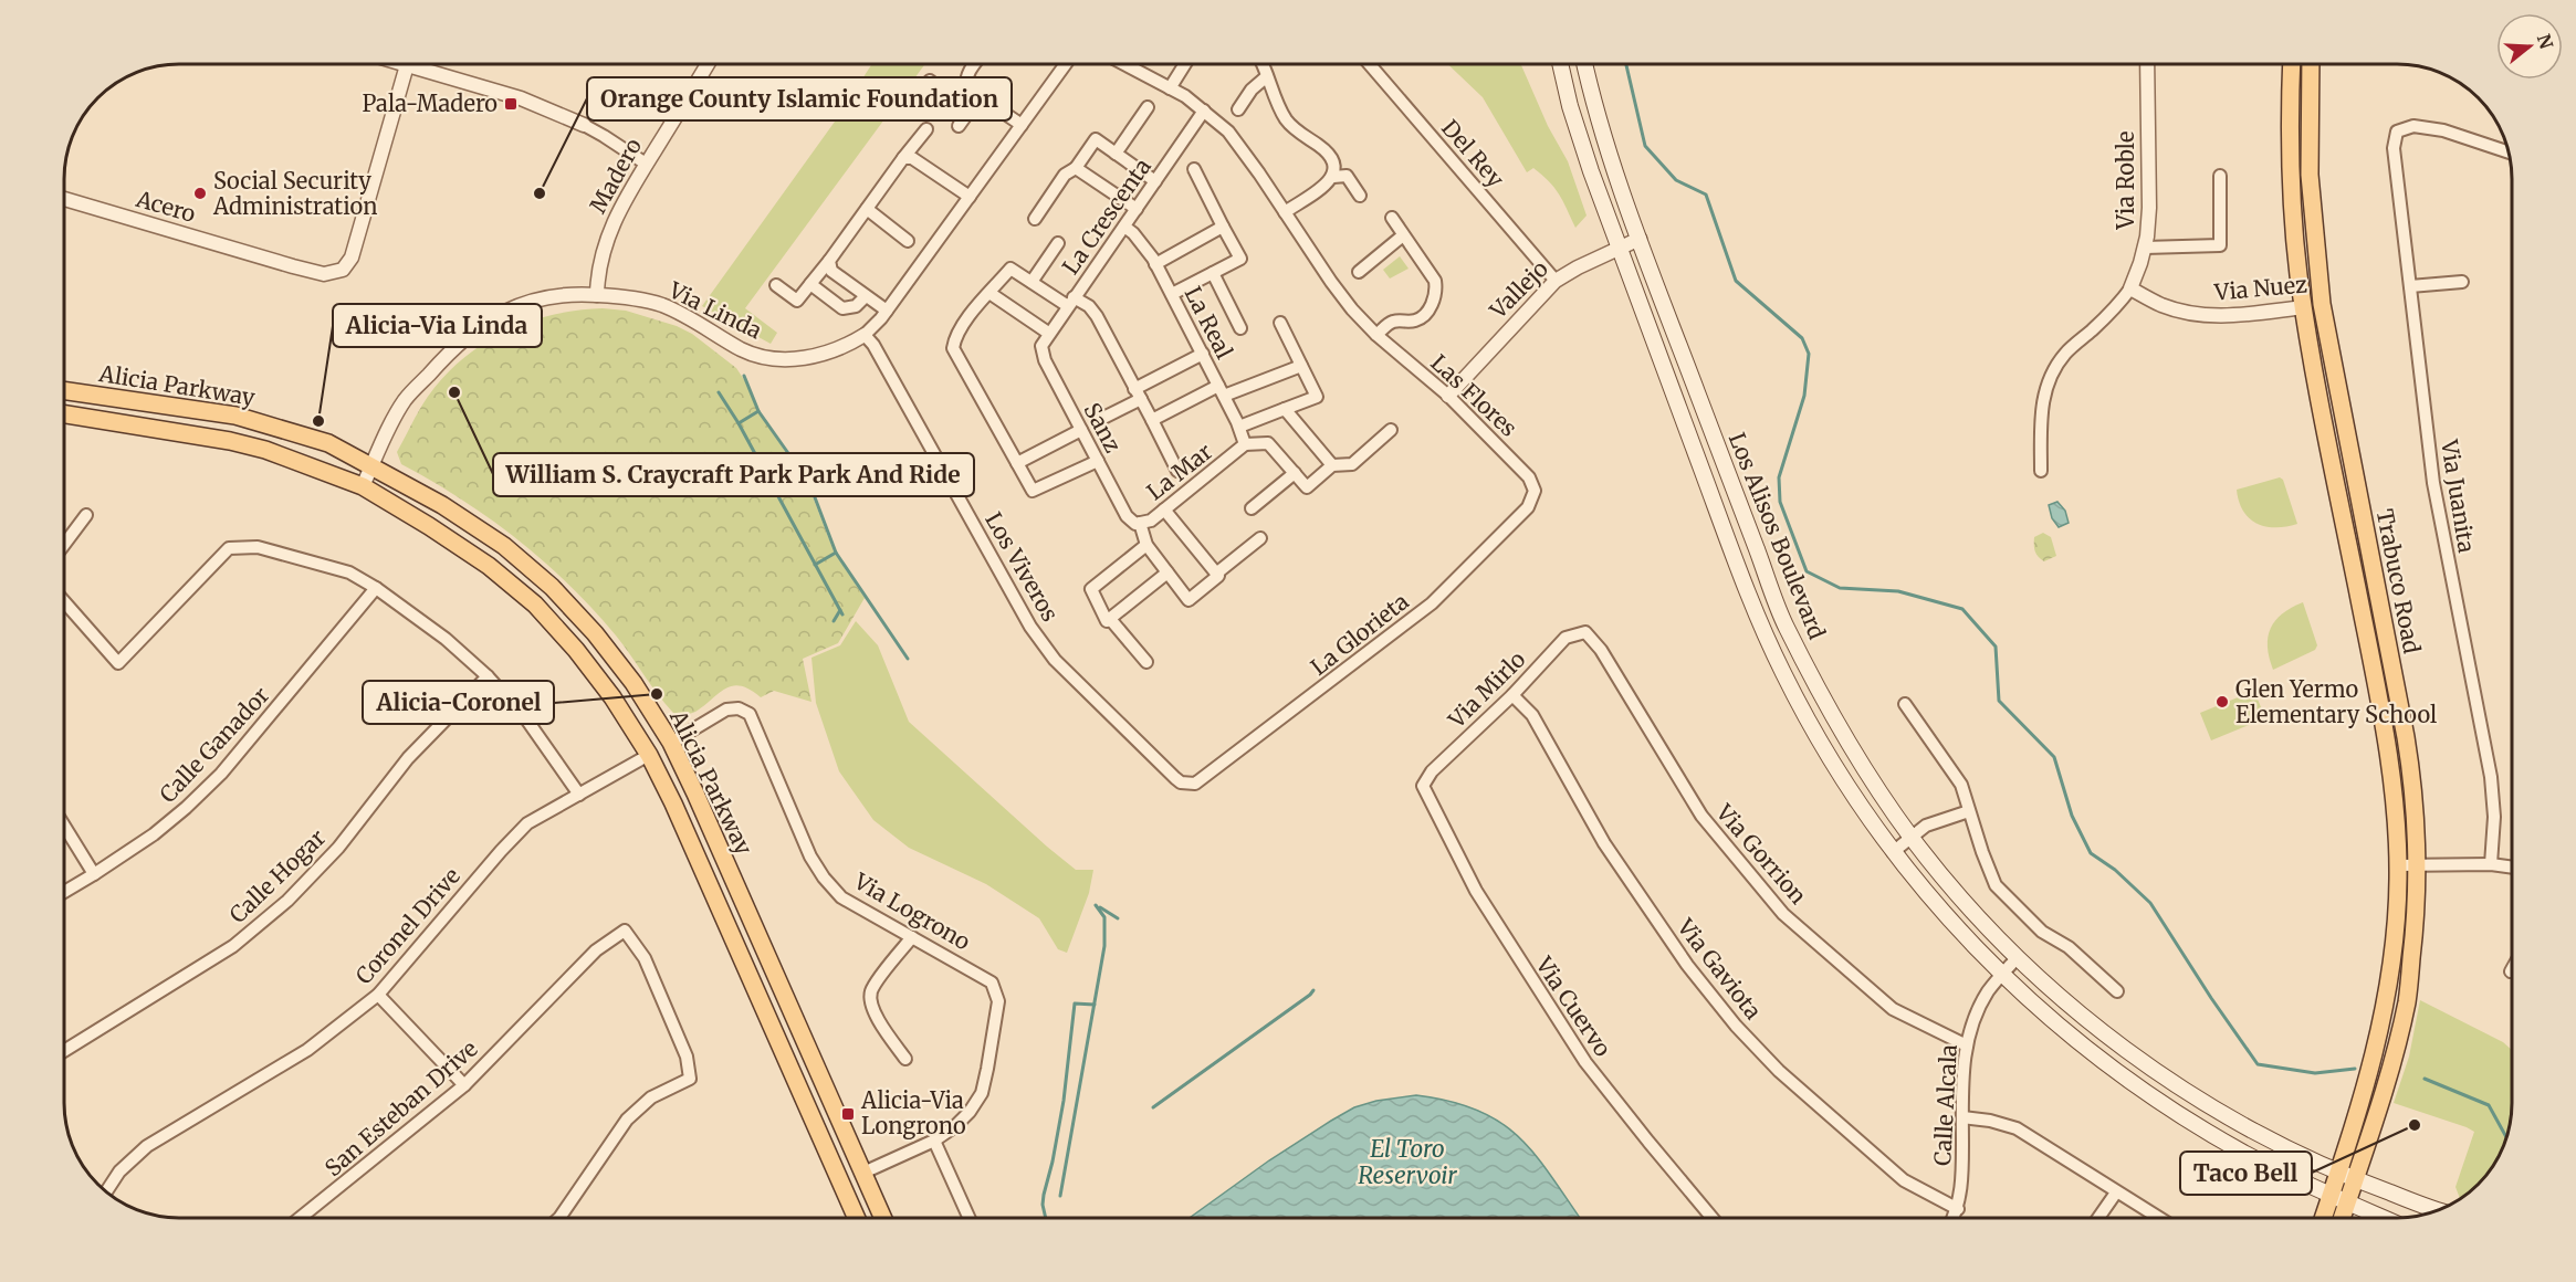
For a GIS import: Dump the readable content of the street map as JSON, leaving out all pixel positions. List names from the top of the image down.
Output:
{
  "streets": {
    "main road": ["Alicia Parkway", "Los Alisos Boulevard", "Trabuco Road"],
    "street": [
      "Del Rey",
      "Madero",
      "Via Roble",
      "Acero",
      "La Crescenta",
      "Via Nuez",
      "Vallejo",
      "Via Linda",
      "La Real",
      "Las Flores",
      "Sanz",
      "La Mar",
      "Via Juanita",
      "Los Viveros",
      "La Glorieta",
      "Via Mirlo",
      "Calle Ganador",
      "Via Gorrion",
      "Calle Hogar",
      "Via Logrono",
      "Coronel Drive",
      "Via Gaviota",
      "Via Cuervo",
      "Calle Alcala",
      "San Esteban Drive"
    ]
  },
  "crossings": [
    ["Del Rey", "Vallejo"],
    ["Madero", "Via Linda"],
    ["Via Roble", "Via Nuez"],
    ["La Crescenta", "La Real"],
    ["La Crescenta", "Las Flores"],
    ["La Crescenta", "Sanz"],
    ["Via Nuez", "Trabuco Road"],
    ["Vallejo", "Las Flores"],
    ["Vallejo", "Los Alisos Boulevard"],
    ["Via Linda", "Alicia Parkway"],
    ["Via Linda", "Los Viveros"],
    ["La Real", "La Mar"],
    ["Alicia Parkway", "Via Logrono"],
    ["Alicia Parkway", "Coronel Drive"],
    ["Las Flores", "La Glorieta"],
    ["Sanz", "La Mar"],
    ["Los Alisos Boulevard", "Trabuco Road"],
    ["Los Alisos Boulevard", "Calle Alcala"],
    ["Los Viveros", "La Glorieta"],
    ["Via Mirlo", "Via Gorrion"],
    ["Via Mirlo", "Via Gaviota"],
    ["Via Mirlo", "Via Cuervo"],
    ["Via Gorrion", "Calle Alcala"],
    ["Via Gaviota", "Calle Alcala"]
  ],
  "water": ["El Toro Reservoir"],
  "places": {
    "transit": ["Pala-Madero", "Alicia-Via Longrono"],
    "other": [
      "Social Security Administration",
      "Orange County Islamic Foundation",
      "William S. Craycraft Park Park And Ride",
      "Alicia-Via Linda",
      "Alicia-Coronel",
      "Glen Yermo Elementary School",
      "Taco Bell"
    ]
  },
  "north": "right"
}
